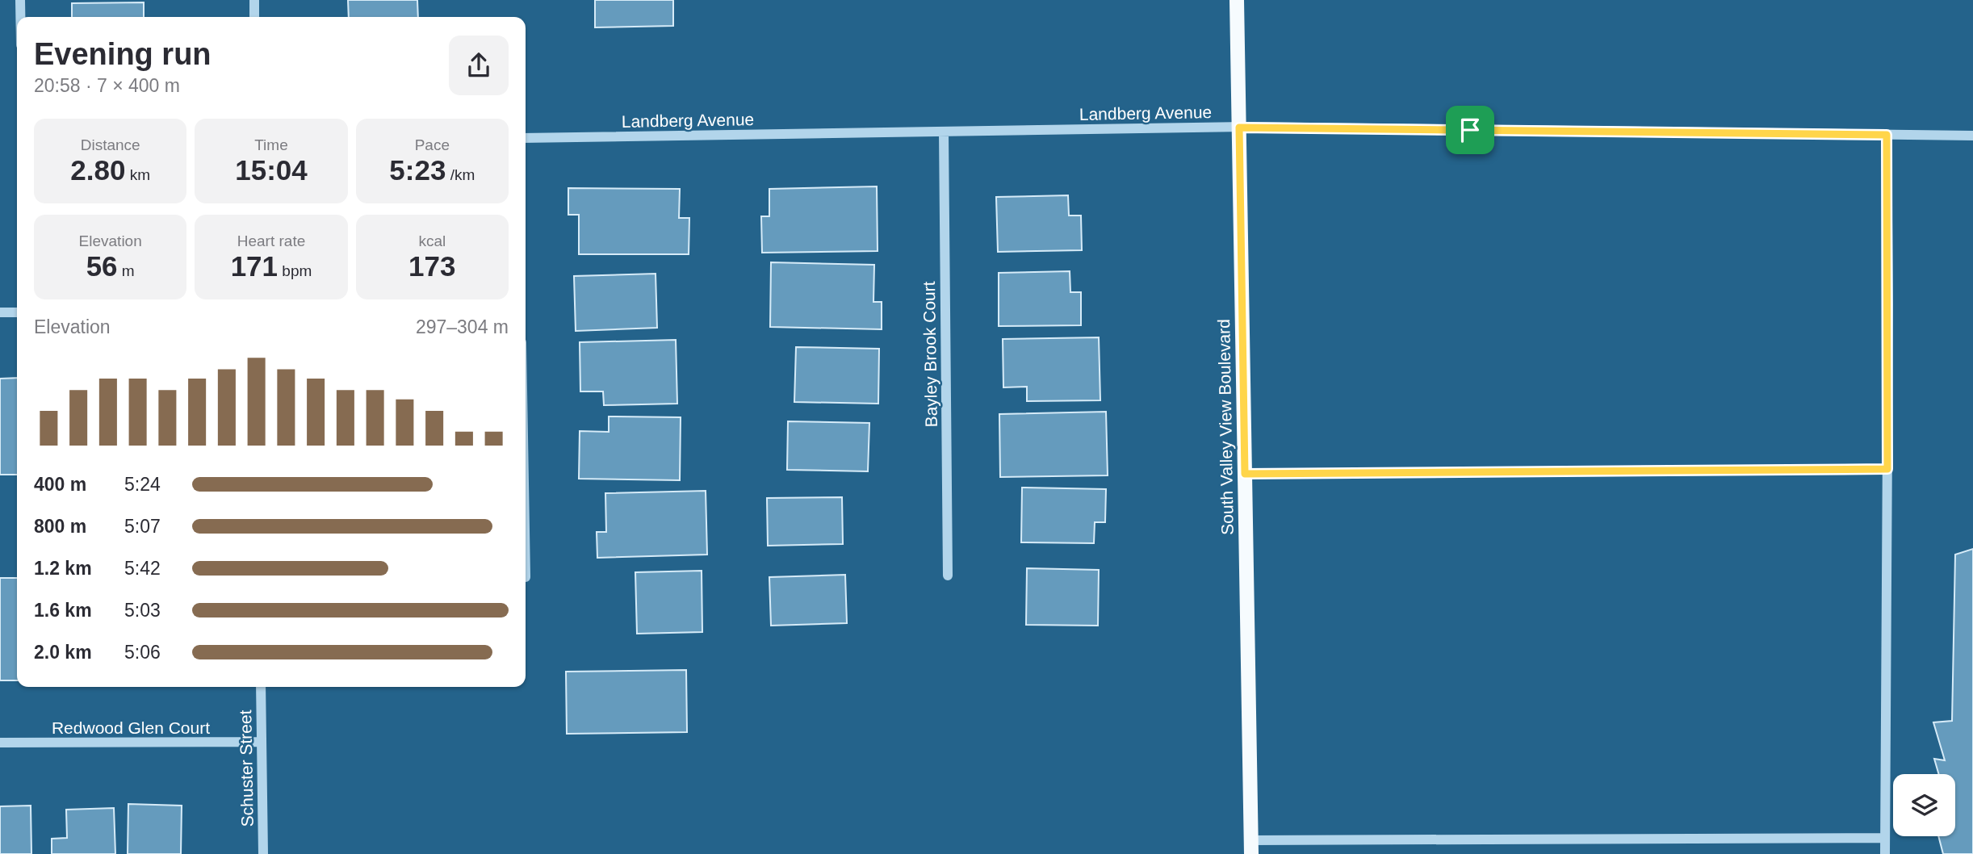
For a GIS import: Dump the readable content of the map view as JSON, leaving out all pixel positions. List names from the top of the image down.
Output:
{
  "streets": {
    "main road": ["South Valley View Boulevard"],
    "street": [
      "Landberg Avenue",
      "Bayley Brook Court",
      "Redwood Glen Court",
      "Schuster Street"
    ]
  },
  "crossings": [
    ["Landberg Avenue", "Bayley Brook Court"],
    ["Landberg Avenue", "South Valley View Boulevard"],
    ["Redwood Glen Court", "Schuster Street"]
  ],
  "page": {
    "heading": ["Evening run", "20:58 · 7 × 400 m"],
    "stats": [
      ["Distance", "2.80 km"],
      ["Time", "15:04"],
      ["Pace", "5:23 /km"],
      ["Elevation", "56 m"],
      ["Heart rate", "171 bpm"],
      ["kcal", "173"]
    ],
    "chart": ["Elevation", "297–304 m"],
    "list": [
      {
        "name": "400 m",
        "note": "5:24"
      },
      {
        "name": "800 m",
        "note": "5:07"
      },
      {
        "name": "1.2 km",
        "note": "5:42"
      },
      {
        "name": "1.6 km",
        "note": "5:03"
      },
      {
        "name": "2.0 km",
        "note": "5:06"
      }
    ]
  }
}
